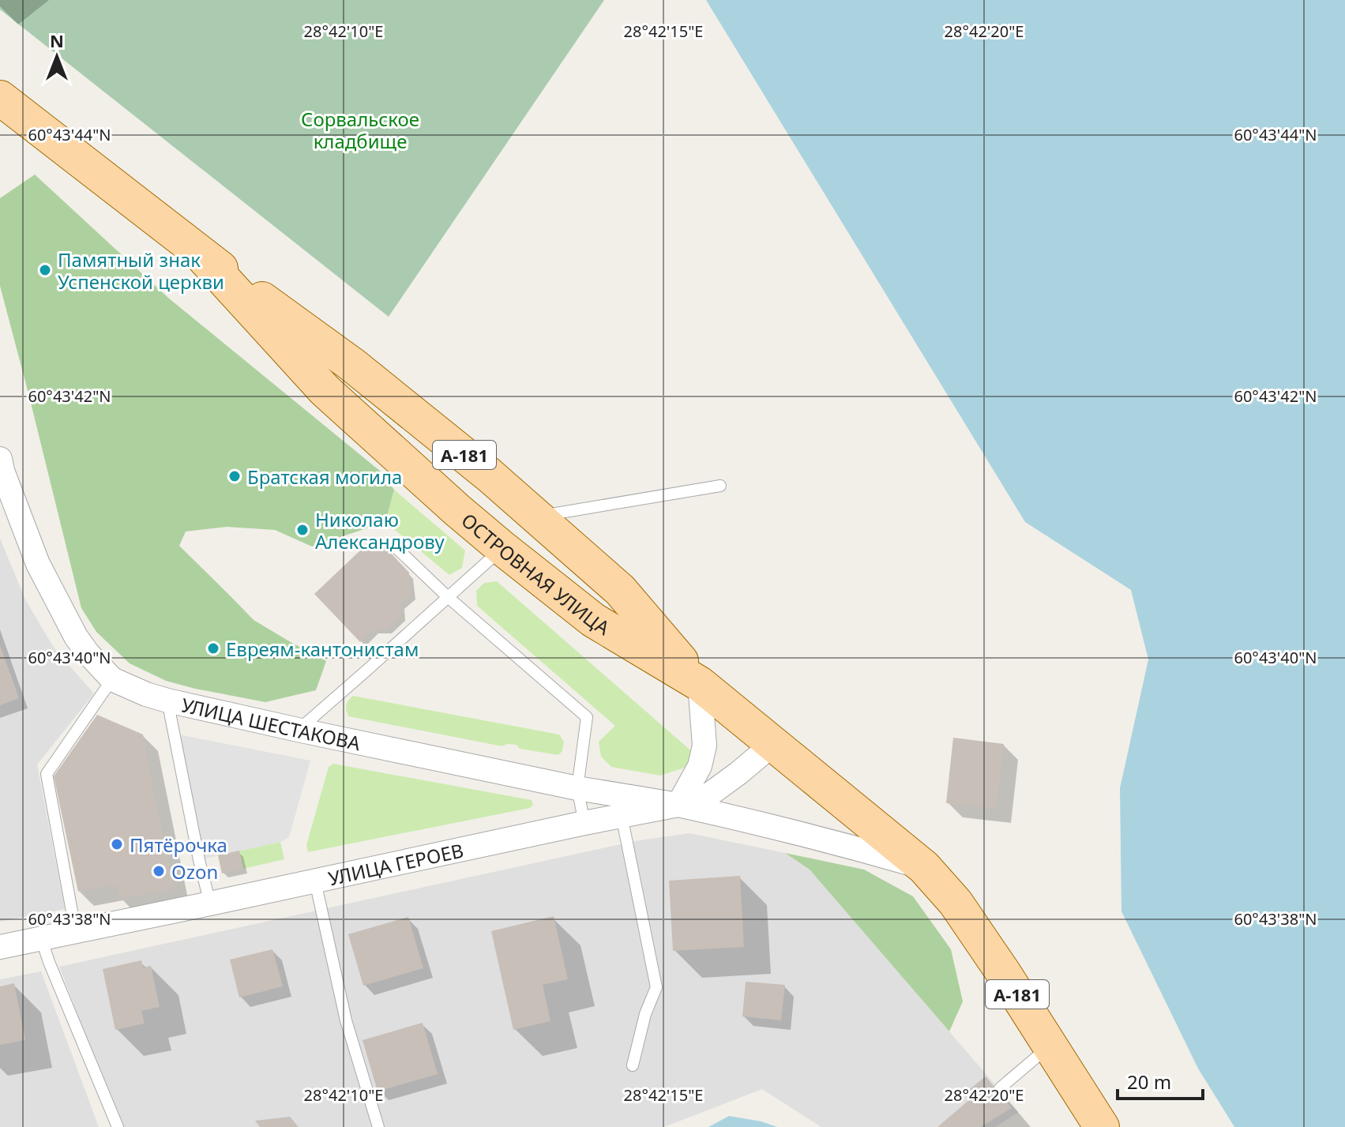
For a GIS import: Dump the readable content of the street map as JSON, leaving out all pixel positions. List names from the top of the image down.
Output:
{
  "streets": {
    "main road": ["А-181", "ОСТРОВНАЯ УЛИЦА"],
    "street": ["УЛИЦА ШЕСТАКОВА", "УЛИЦА ГЕРОЕВ"]
  },
  "crossings": [
    ["ОСТРОВНАЯ УЛИЦА", "УЛИЦА ШЕСТАКОВА"],
    ["ОСТРОВНАЯ УЛИЦА", "УЛИЦА ГЕРОЕВ"],
    ["УЛИЦА ШЕСТАКОВА", "УЛИЦА ГЕРОЕВ"]
  ],
  "parks": ["Сорвальское кладбище"],
  "places": [
    "Памятный знак Успенской церкви",
    "Братская могила",
    "Николаю Александрову",
    "Евреям-кантонистам",
    "Пятёрочка",
    "Ozon"
  ],
  "scale_bar": "20 m",
  "north": "top",
  "coordinates": [
    "28°42'10\"E",
    "28°42'15\"E",
    "28°42'20\"E",
    "60°43'44\"N",
    "60°43'42\"N",
    "60°43'40\"N",
    "60°43'38\"N"
  ]
}
